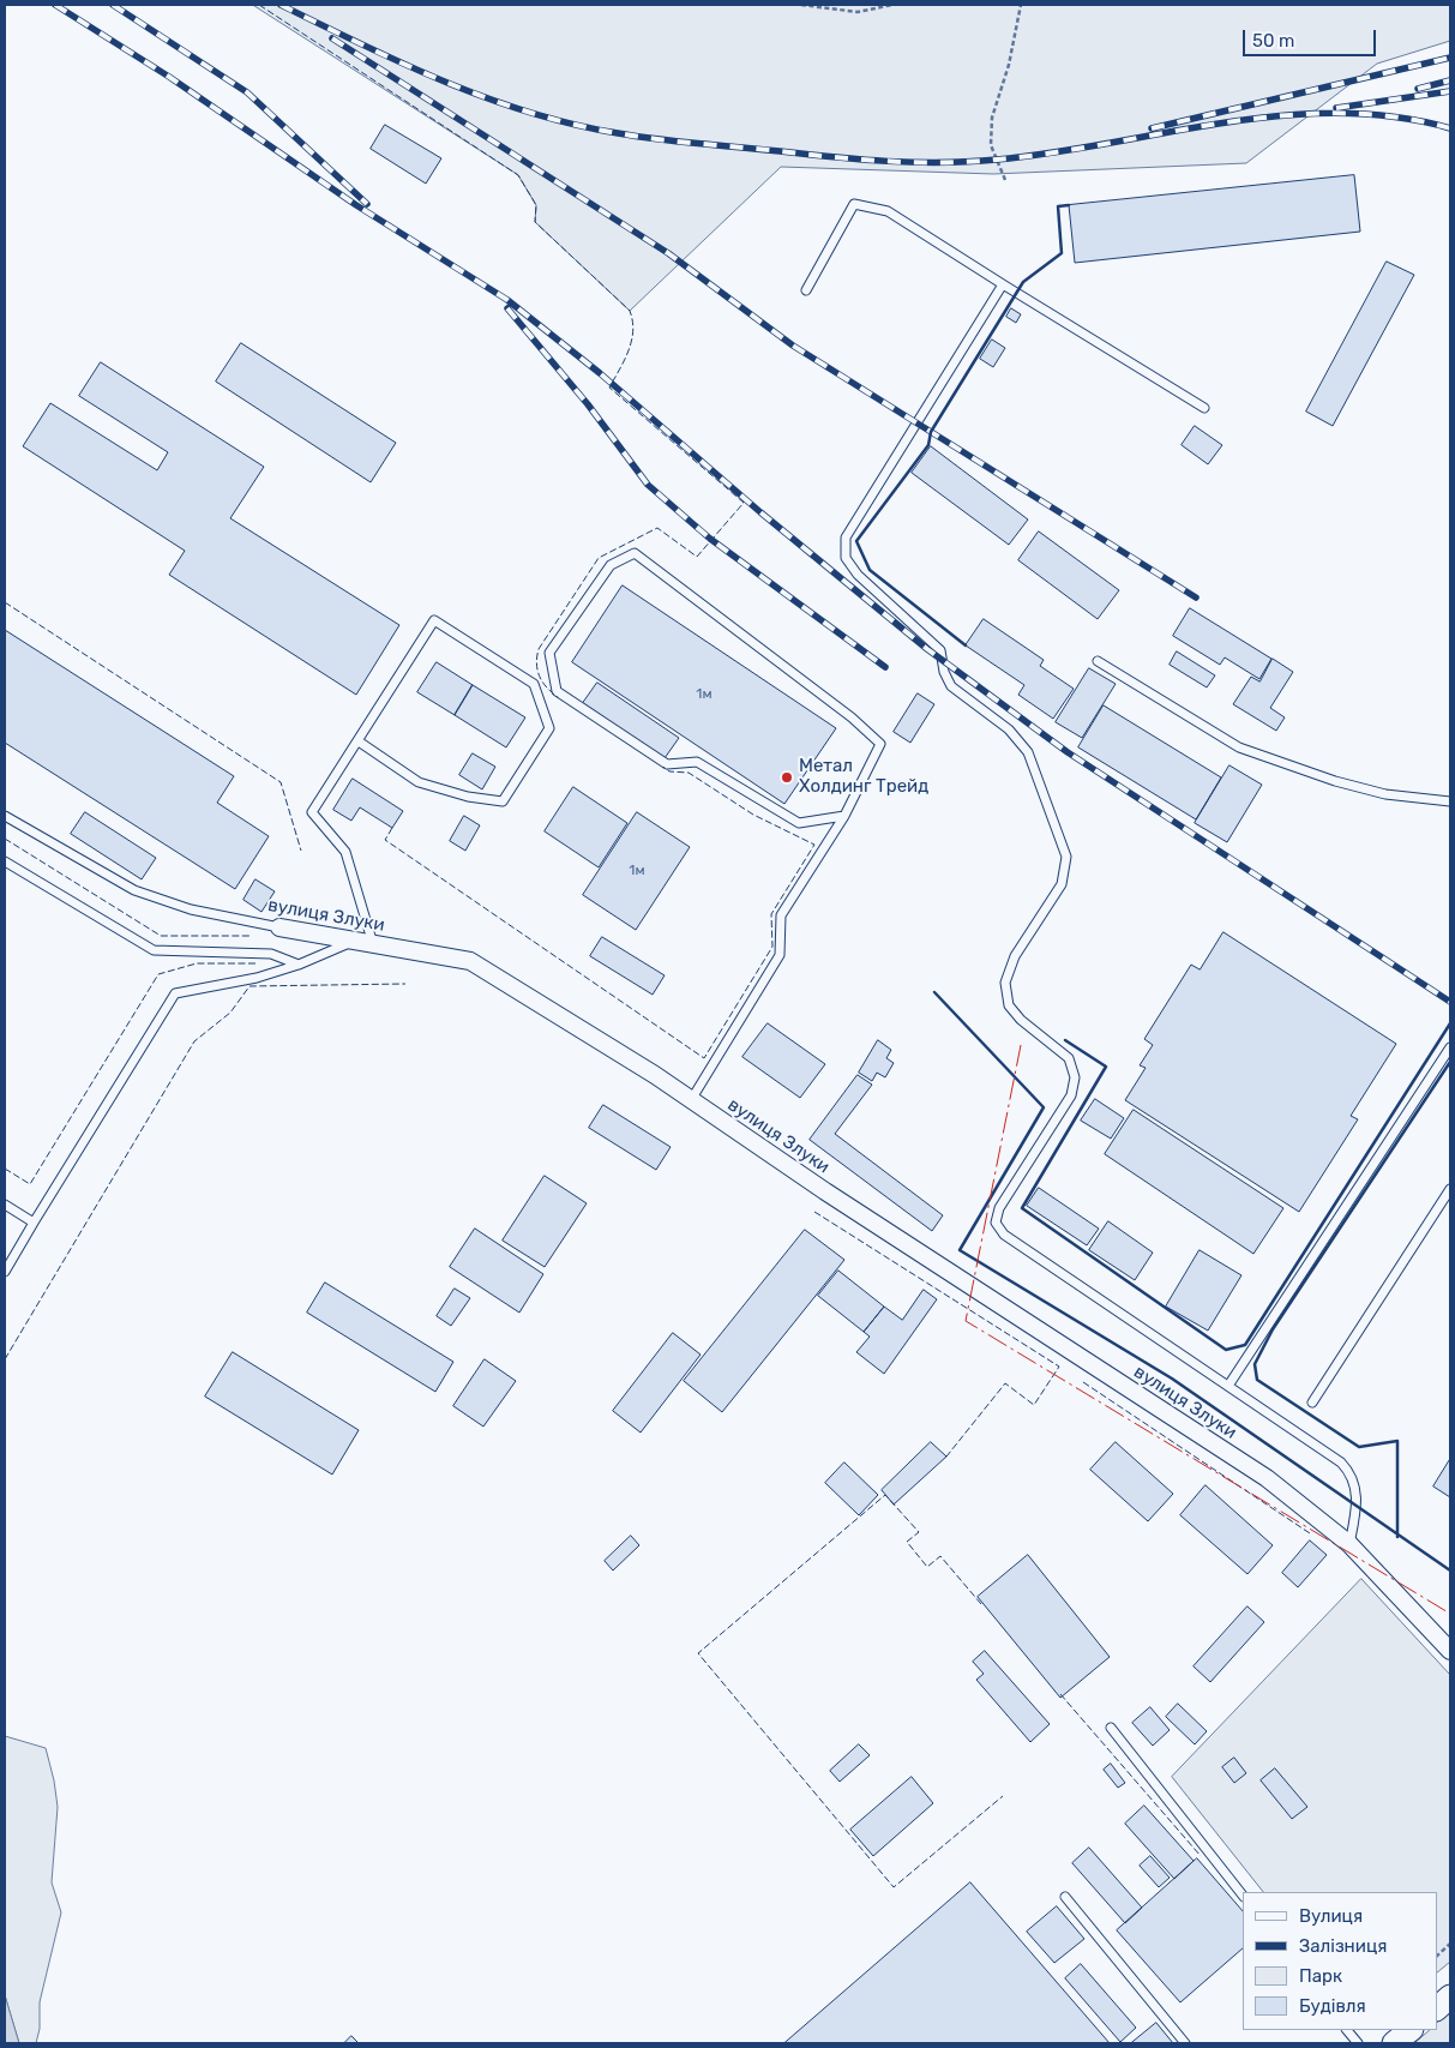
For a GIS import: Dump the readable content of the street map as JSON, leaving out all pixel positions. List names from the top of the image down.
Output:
{
  "streets": {
    "street": ["вулиця Злуки"]
  },
  "places": ["Метал Холдинг Трейд"],
  "house_numbers": ["1м", "1м"],
  "legend": [
    "Вулиця",
    "Залізниця",
    "Парк",
    "Будівля"
  ],
  "scale_bar": "50 m"
}
